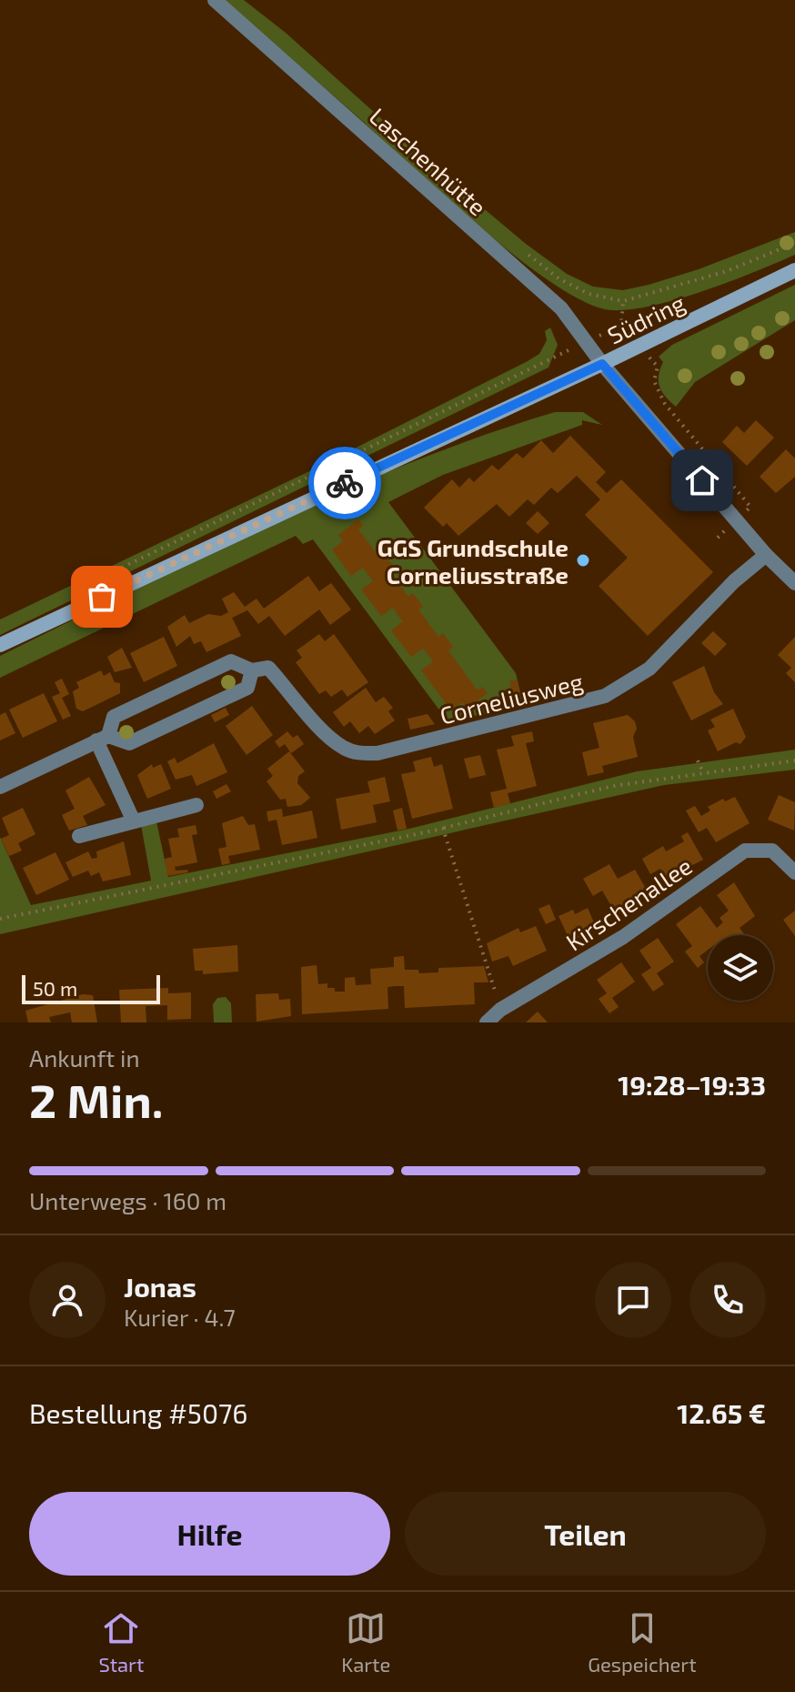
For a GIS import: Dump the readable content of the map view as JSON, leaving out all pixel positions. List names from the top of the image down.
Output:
{
  "streets": {
    "main road": ["Südring"],
    "street": ["Laschenhütte", "Corneliusweg", "Kirschenallee"]
  },
  "crossings": [
    ["Laschenhütte", "Südring"],
    ["Laschenhütte", "Corneliusweg"]
  ],
  "places": ["GGS Grundschule Corneliusstraße"],
  "scale_bar": "50 m",
  "page": {
    "scale": "50 m",
    "heading": ["2 Min.", "Ankunft in", "19:28–19:33"],
    "panel": [
      "Jonas",
      "Kurier · 4.7",
      "Bestellung #5076",
      "12.65 €"
    ],
    "bar": "Unterwegs · 160 m",
    "buttons": ["Hilfe", "Teilen"],
    "tabs": ["Start", "Karte", "Gespeichert"]
  }
}
